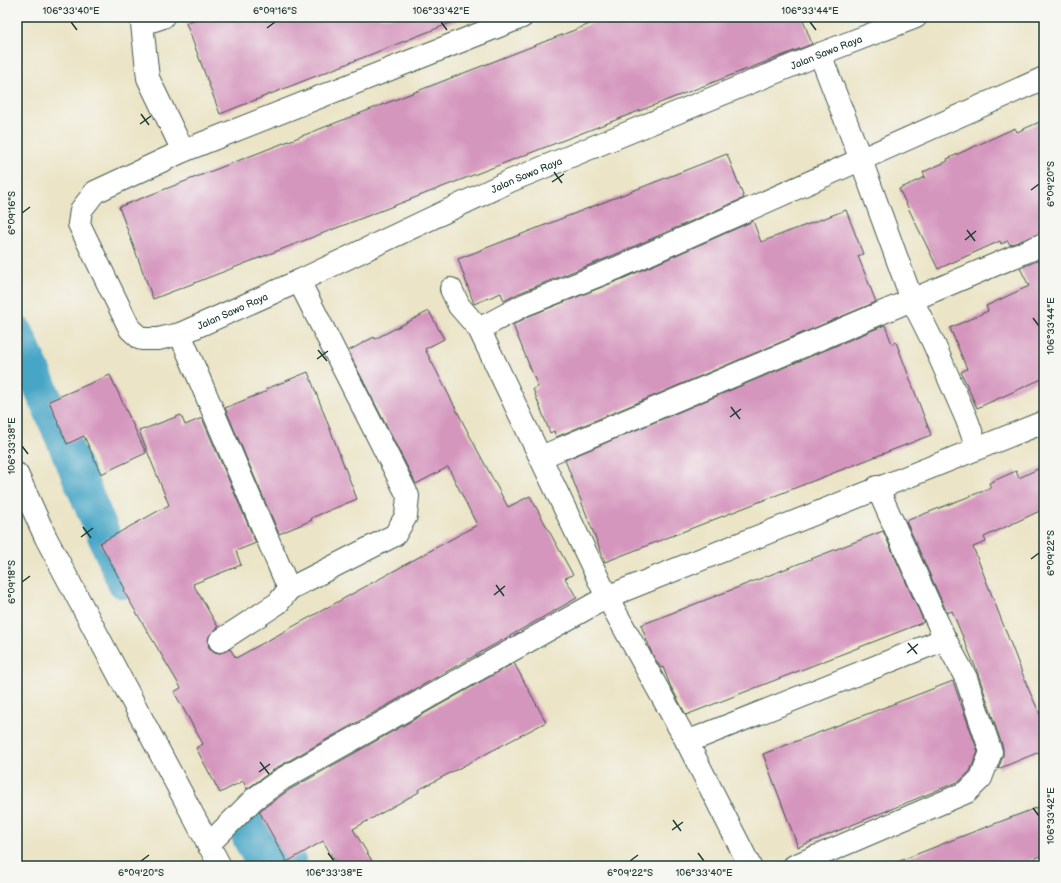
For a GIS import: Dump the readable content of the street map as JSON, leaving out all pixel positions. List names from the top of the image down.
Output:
{
  "streets": {
    "street": ["Jalan Sawo Raya"]
  },
  "coordinates": [
    "106°33'40\"E",
    "6°09'16\"S",
    "106°33'42\"E",
    "106°33'44\"E",
    "6°09'20\"S",
    "106°33'38\"E",
    "6°09'22\"S",
    "6°09'18\"S"
  ]
}
